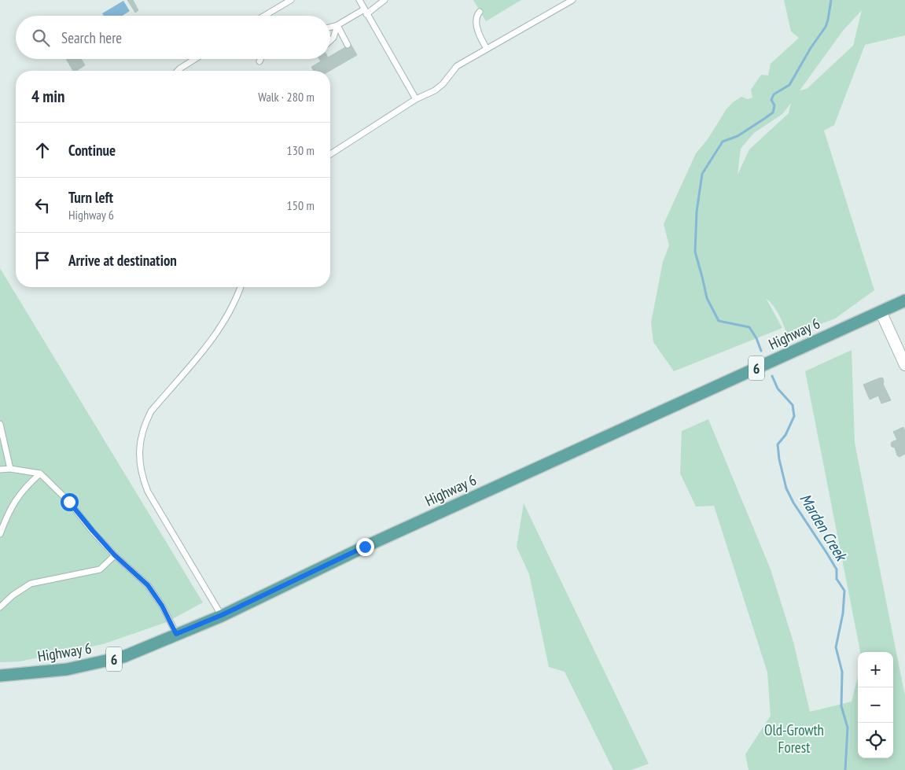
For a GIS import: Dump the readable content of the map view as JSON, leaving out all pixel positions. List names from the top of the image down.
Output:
{
  "streets": {
    "main road": ["Highway 6", "6"]
  },
  "water": ["Marden Creek"],
  "parks": ["Old-Growth Forest"],
  "page": {
    "search": "Search here",
    "heading": ["4 min", "Walk · 280 m"],
    "list": [
      ["Continue", "130 m"],
      ["Turn left", "Highway 6", "150 m"],
      "Arrive at destination"
    ],
    "map_buttons": ["+", "−"]
  }
}
